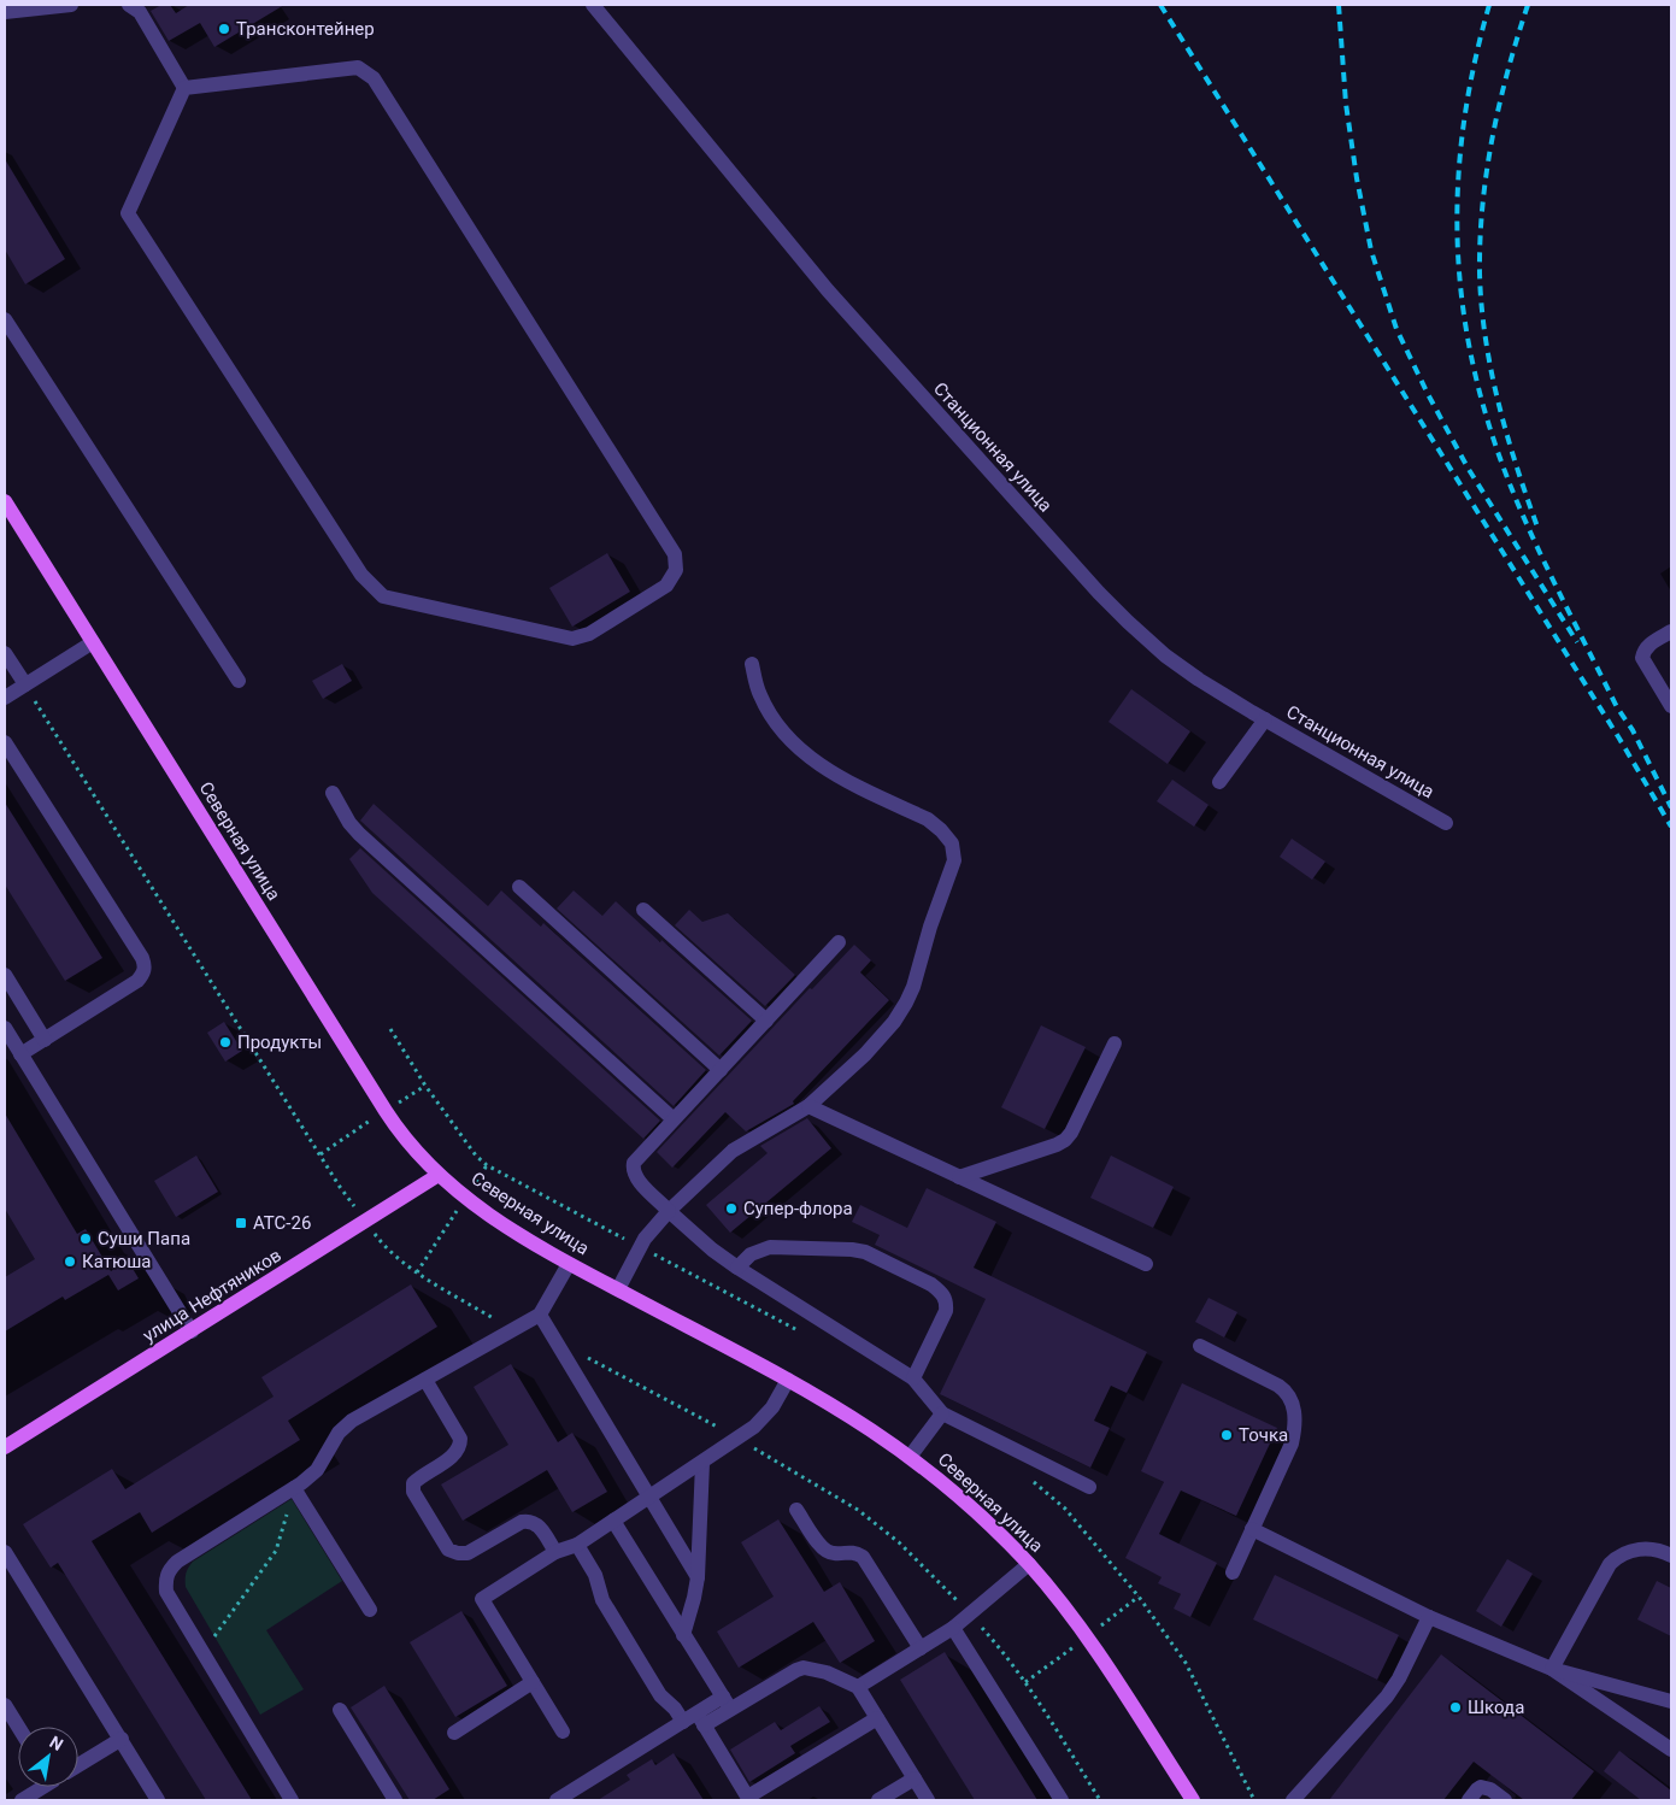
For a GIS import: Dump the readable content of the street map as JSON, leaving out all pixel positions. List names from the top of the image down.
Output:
{
  "streets": {
    "main road": ["Северная улица", "улица Нефтяников"],
    "street": ["Станционная улица"]
  },
  "crossings": [
    ["Северная улица", "улица Нефтяников"]
  ],
  "places": {
    "other": [
      "Трансконтейнер",
      "Продукты",
      "Супер-флора",
      "Суши Папа",
      "Катюша",
      "Точка",
      "Шкода"
    ],
    "transit": ["АТС-26"]
  },
  "north": "top right"
}
